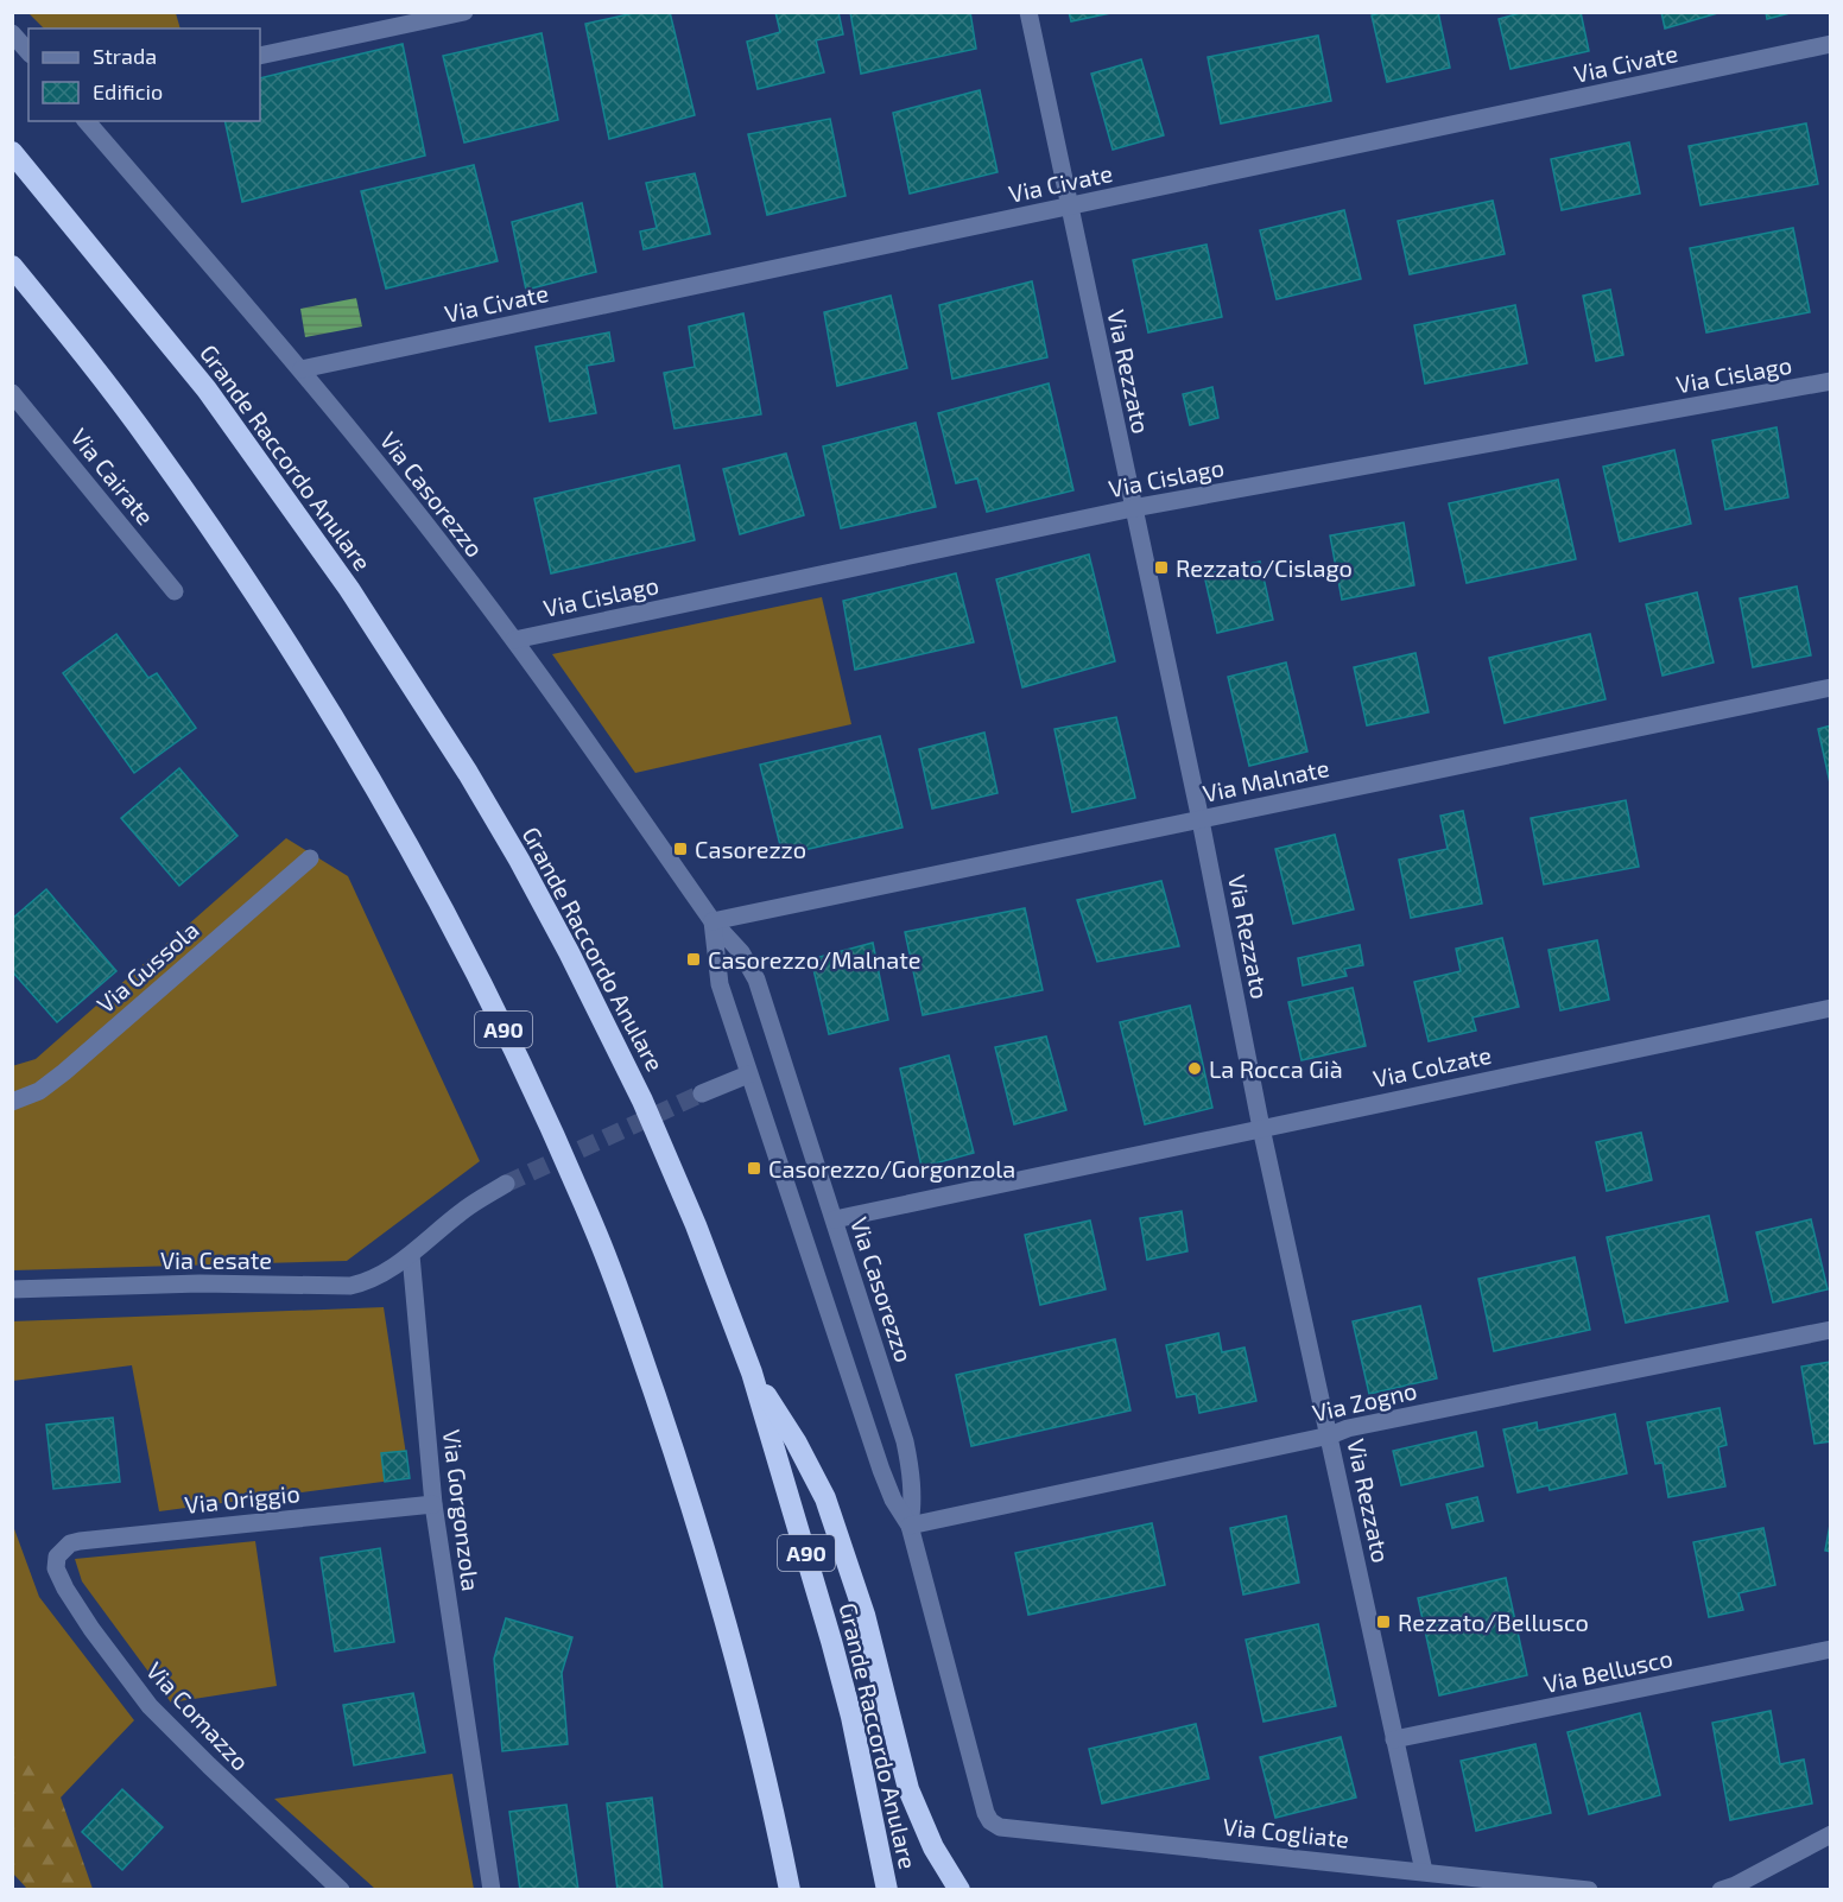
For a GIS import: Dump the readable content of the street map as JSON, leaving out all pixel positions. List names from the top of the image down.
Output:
{
  "streets": {
    "highway": ["Grande Raccordo Anulare", "A90"],
    "street": [
      "Via Civate",
      "Via Rezzato",
      "Via Cislago",
      "Via Cairate",
      "Via Casorezzo",
      "Via Malnate",
      "Via Gussola",
      "Via Colzate",
      "Via Cesate",
      "Via Zogno",
      "Via Origgio",
      "Via Gorgonzola",
      "Via Bellusco",
      "Via Comazzo",
      "Via Cogliate"
    ]
  },
  "crossings": [
    ["Via Civate", "Via Rezzato"],
    ["Via Civate", "Via Casorezzo"],
    ["Via Rezzato", "Via Cislago"],
    ["Via Rezzato", "Via Malnate"],
    ["Via Rezzato", "Via Colzate"],
    ["Via Rezzato", "Via Zogno"],
    ["Via Rezzato", "Via Bellusco"],
    ["Via Rezzato", "Via Cogliate"],
    ["Via Cislago", "Via Casorezzo"],
    ["Via Casorezzo", "Via Malnate"],
    ["Via Casorezzo", "Via Colzate"],
    ["Via Casorezzo", "Via Zogno"],
    ["Via Casorezzo", "Via Cogliate"],
    ["Via Cesate", "Via Gorgonzola"],
    ["Via Origgio", "Via Gorgonzola"],
    ["Via Origgio", "Via Comazzo"]
  ],
  "places": {
    "transit": [
      "Rezzato/Cislago",
      "Casorezzo",
      "Casorezzo/Malnate",
      "Casorezzo/Gorgonzola",
      "Rezzato/Bellusco"
    ],
    "other": ["La Rocca Già"]
  },
  "legend": ["Strada", "Edificio"]
}
